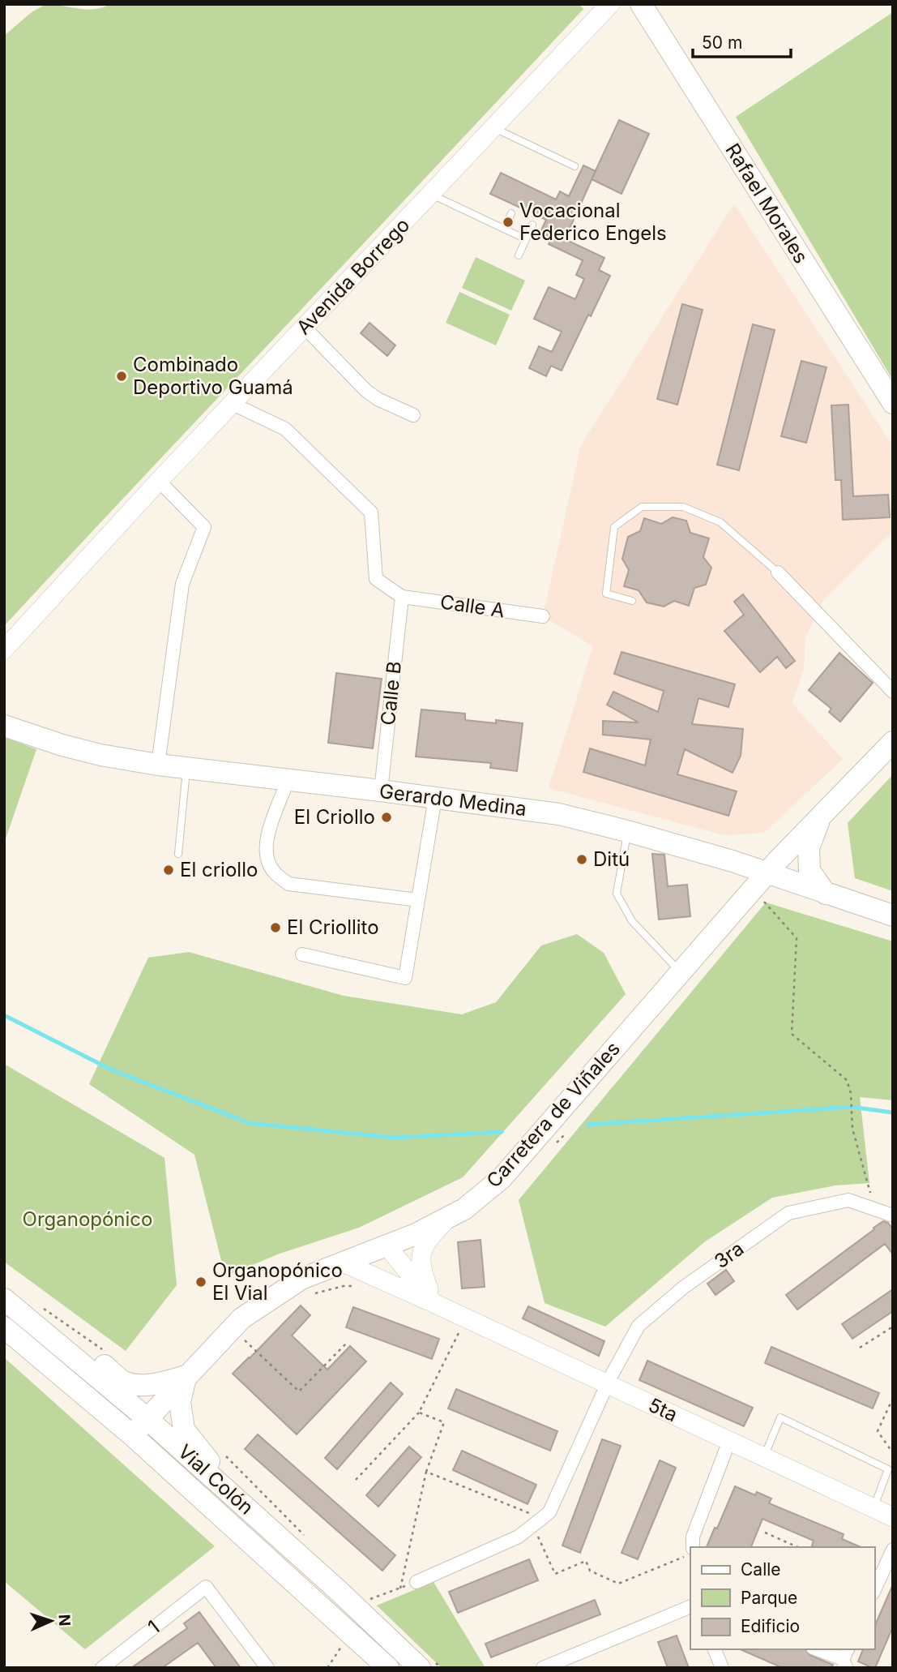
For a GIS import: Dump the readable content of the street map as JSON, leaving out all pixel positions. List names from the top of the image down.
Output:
{
  "streets": {
    "main road": [
      "Rafael Morales",
      "Avenida Borrego",
      "Gerardo Medina",
      "Carretera de Viñales",
      "5ta",
      "Vial Colón"
    ],
    "street": [
      "Calle A",
      "Calle B",
      "3ra",
      "1"
    ]
  },
  "crossings": [
    ["Calle A", "Calle B"],
    ["Calle B", "Gerardo Medina"],
    ["Gerardo Medina", "Carretera de Viñales"],
    ["Carretera de Viñales", "5ta"],
    ["Carretera de Viñales", "Vial Colón"],
    ["3ra", "5ta"]
  ],
  "parks": ["Organopónico"],
  "places": [
    "Vocacional Federico Engels",
    "Combinado Deportivo Guamá",
    "El Criollo",
    "Ditú",
    "El criollo",
    "El Criollito",
    "Organopónico El Vial"
  ],
  "legend": ["Calle", "Parque", "Edificio"],
  "scale_bar": "50 m",
  "north": "right"
}
